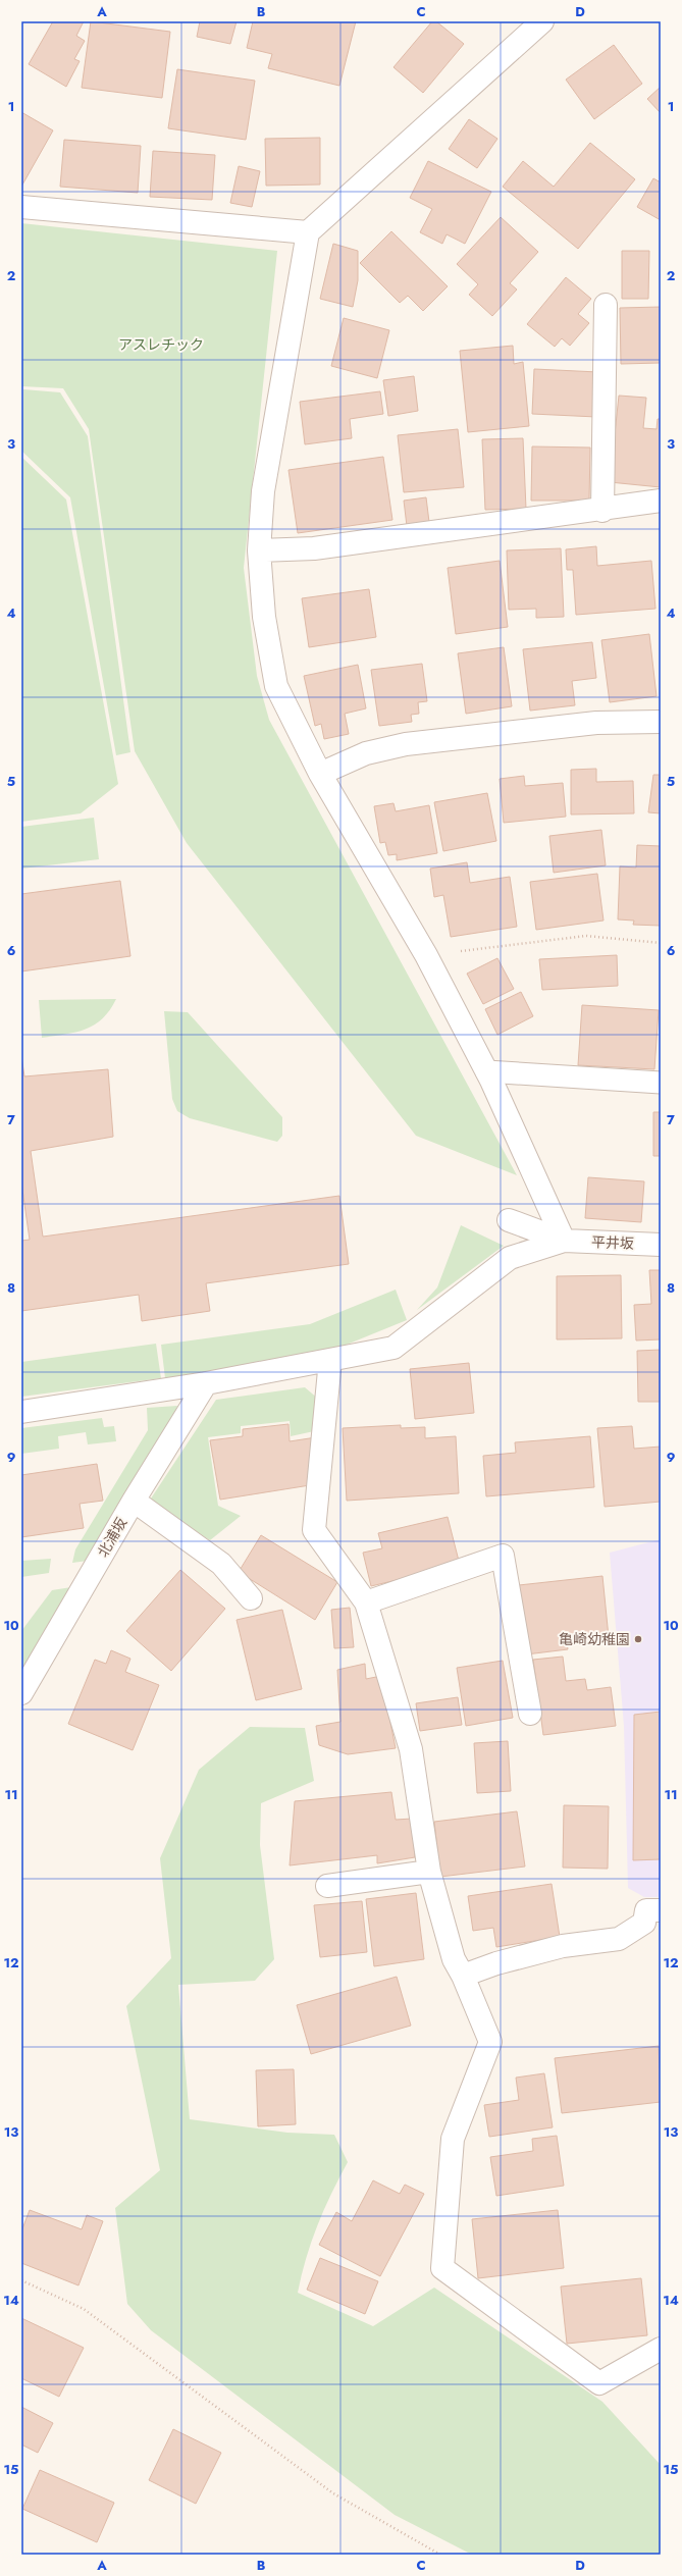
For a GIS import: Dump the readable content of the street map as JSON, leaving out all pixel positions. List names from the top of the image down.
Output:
{
  "streets": {
    "street": ["平井坂", "北浦坂"]
  },
  "parks": ["アスレチック"],
  "places": ["亀崎幼稚園"],
  "grid": {
    "columns": [
      "A",
      "B",
      "C",
      "D"
    ],
    "rows": [
      "1",
      "2",
      "3",
      "4",
      "5",
      "6",
      "7",
      "8",
      "9",
      "10",
      "11",
      "12",
      "13",
      "14",
      "15"
    ]
  }
}
